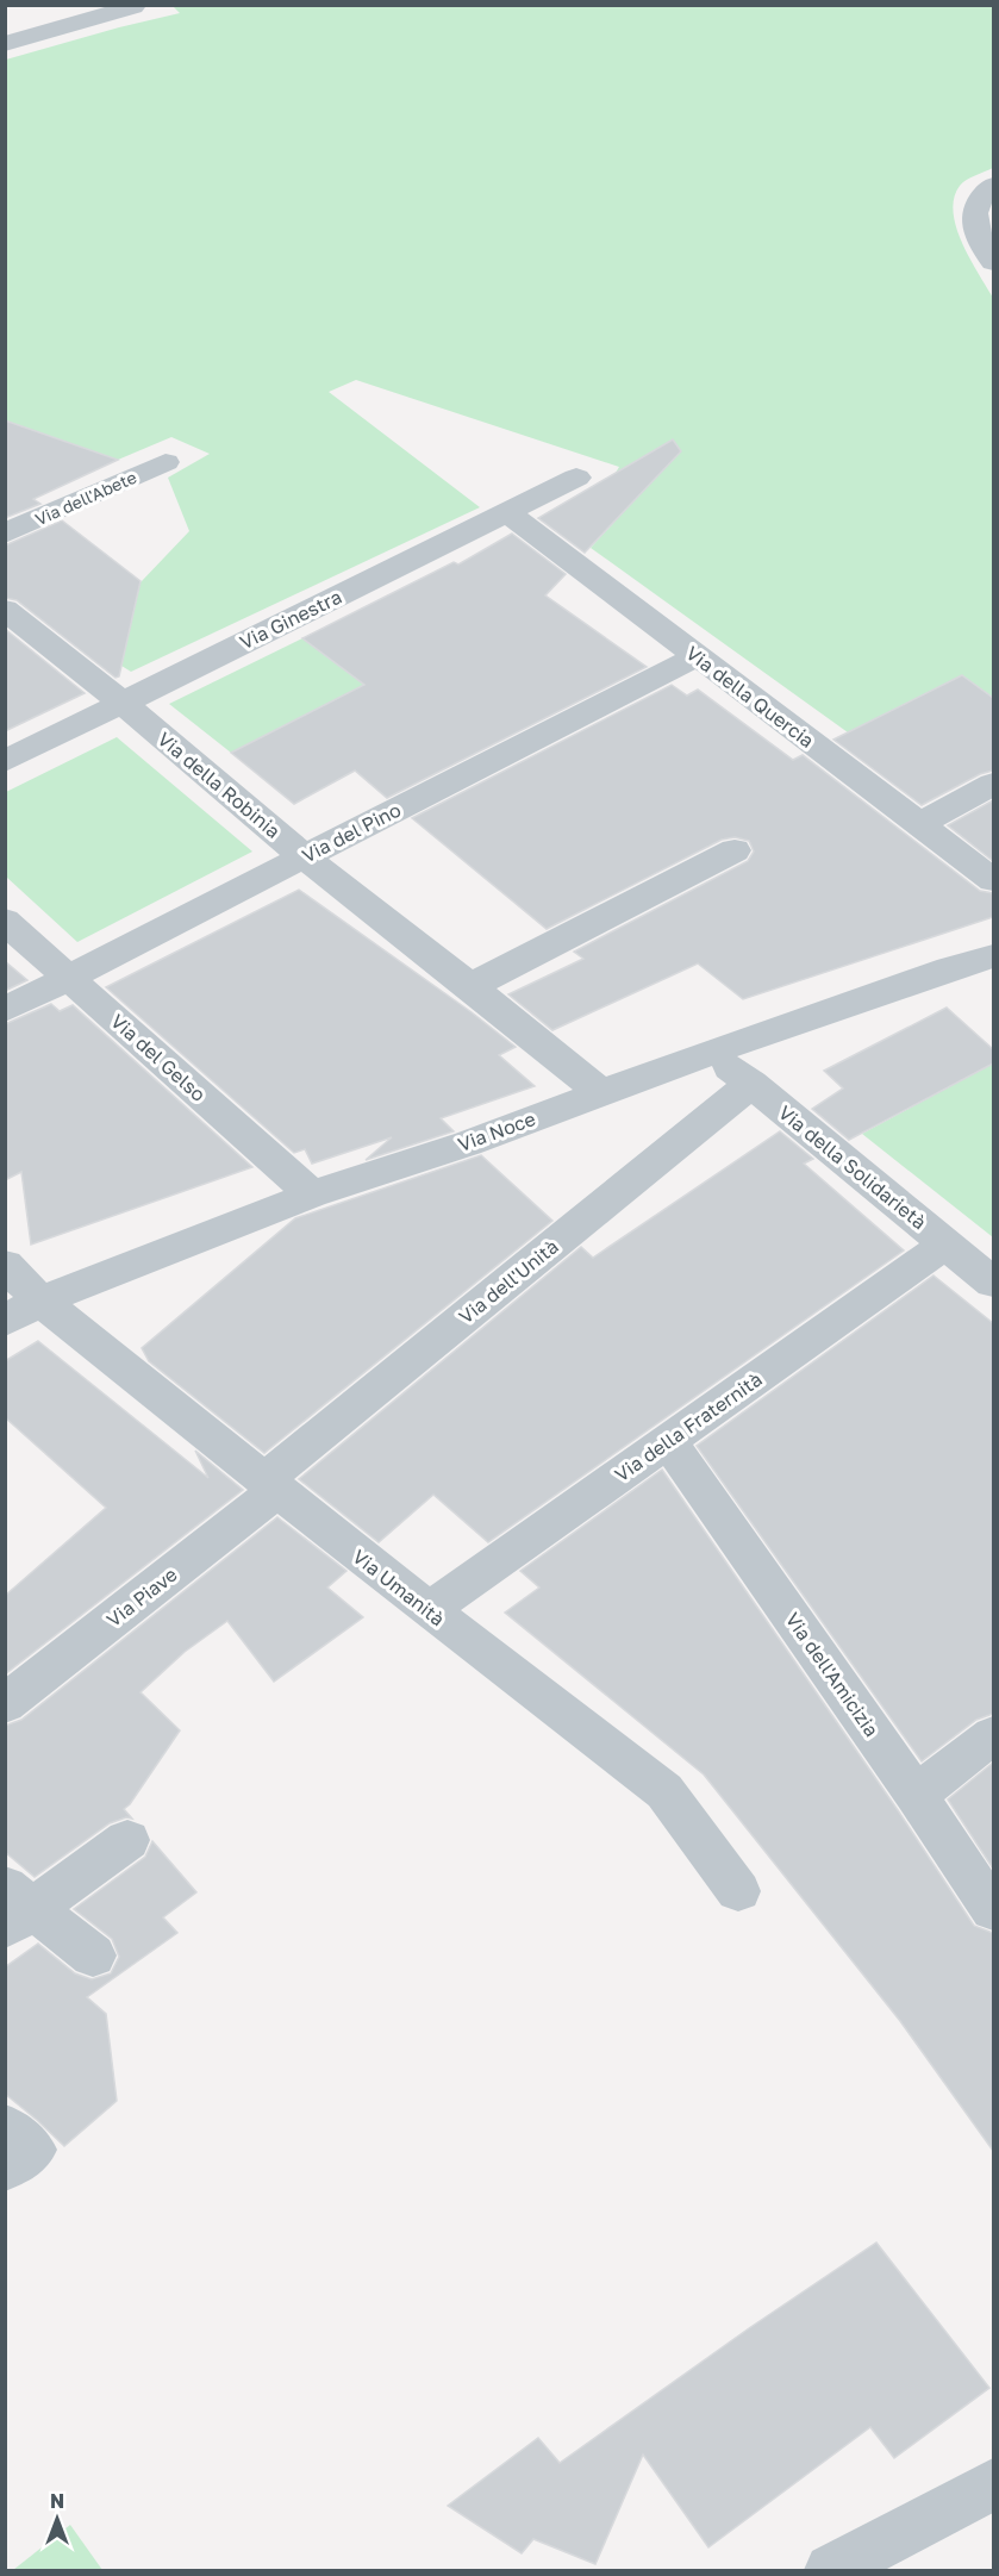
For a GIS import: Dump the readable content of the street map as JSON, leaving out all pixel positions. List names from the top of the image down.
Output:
{
  "streets": {
    "street": [
      "Via dell'Abete",
      "Via Ginestra",
      "Via della Quercia",
      "Via della Robinia",
      "Via del Pino",
      "Via del Gelso",
      "Via Noce",
      "Via della Solidarietà",
      "Via dell'Unità",
      "Via della Fraternità",
      "Via Umanità",
      "Via Piave",
      "Via dell'Amicizia"
    ]
  },
  "crossings": [
    ["Via Ginestra", "Via della Quercia"],
    ["Via Ginestra", "Via della Robinia"],
    ["Via della Quercia", "Via del Pino"],
    ["Via della Robinia", "Via del Pino"],
    ["Via della Robinia", "Via Noce"],
    ["Via del Pino", "Via del Gelso"],
    ["Via del Gelso", "Via Noce"],
    ["Via Noce", "Via della Solidarietà"],
    ["Via Noce", "Via Umanità"],
    ["Via della Solidarietà", "Via dell'Unità"],
    ["Via della Solidarietà", "Via della Fraternità"],
    ["Via dell'Unità", "Via Umanità"],
    ["Via dell'Unità", "Via Piave"],
    ["Via della Fraternità", "Via Umanità"],
    ["Via della Fraternità", "Via dell'Amicizia"],
    ["Via Umanità", "Via Piave"]
  ],
  "north": "top"
}
